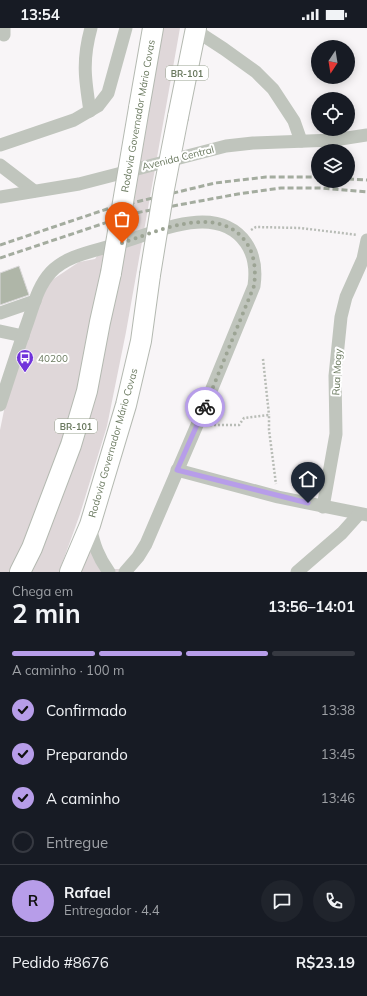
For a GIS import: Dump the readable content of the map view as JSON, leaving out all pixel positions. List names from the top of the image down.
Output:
{
  "streets": {
    "highway": ["BR-101", "Rodovia Governador Mário Covas"],
    "street": ["Avenida Central", "Rua Mogy"]
  },
  "places": {
    "bus stop": ["40200"]
  },
  "north": "bottom",
  "page": {
    "status": "13:54",
    "heading": ["2 min", "Chega em", "13:56–14:01"],
    "panel": [
      "Rafael",
      "Entregador · 4.4",
      "Pedido #8676",
      "R$23.19"
    ],
    "bar": "A caminho · 100 m",
    "list": [
      ["Confirmado", "13:38"],
      ["Preparando", "13:45"],
      ["A caminho", "13:46"],
      "Entregue"
    ],
    "round": "R"
  }
}
